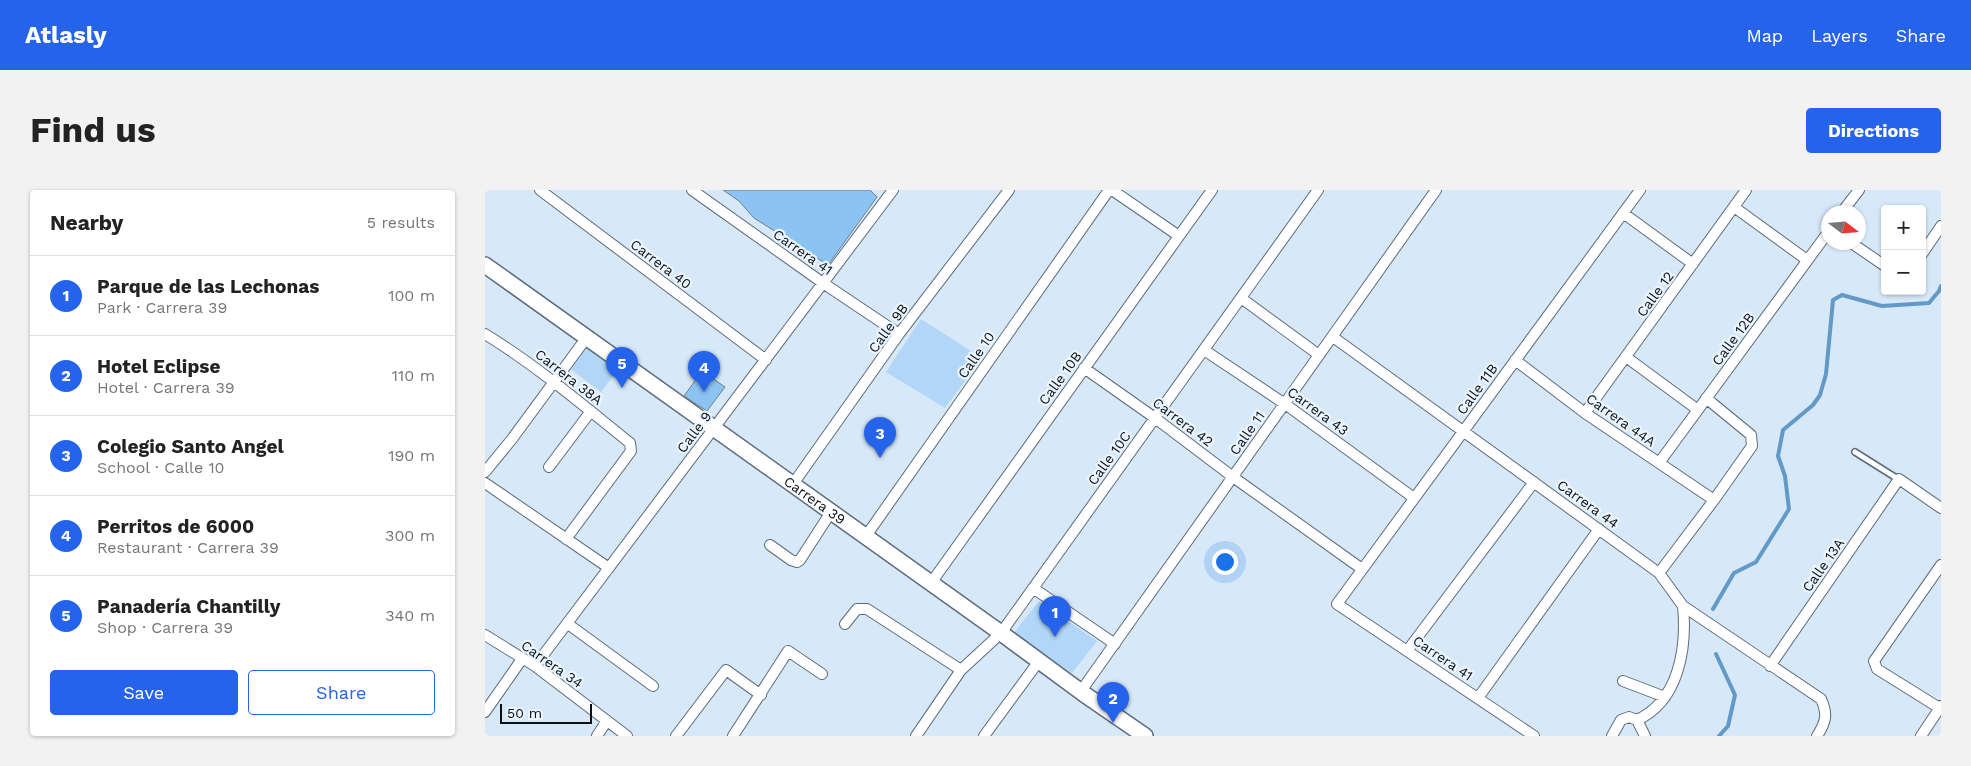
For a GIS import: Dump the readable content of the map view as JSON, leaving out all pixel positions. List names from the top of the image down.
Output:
{
  "streets": {
    "street": [
      "Carrera 41",
      "Carrera 40",
      "Calle 12",
      "Calle 9B",
      "Calle 12B",
      "Calle 10",
      "Carrera 38A",
      "Calle 10B",
      "Calle 11B",
      "Carrera 43",
      "Carrera 44A",
      "Carrera 42",
      "Calle 9",
      "Calle 11",
      "Calle 10C",
      "Carrera 39",
      "Carrera 44",
      "Calle 13A",
      "Carrera 34"
    ]
  },
  "crossings": [
    ["Carrera 41", "Calle 9B"],
    ["Carrera 41", "Calle 11B"],
    ["Carrera 41", "Calle 9"],
    ["Carrera 40", "Calle 9"],
    ["Calle 12", "Carrera 44A"],
    ["Calle 9B", "Carrera 39"],
    ["Calle 12B", "Carrera 44A"],
    ["Calle 10", "Carrera 39"],
    ["Calle 10B", "Carrera 42"],
    ["Calle 10B", "Carrera 39"],
    ["Calle 11B", "Carrera 43"],
    ["Calle 11B", "Carrera 44A"],
    ["Calle 11B", "Carrera 42"],
    ["Calle 11B", "Carrera 44"],
    ["Carrera 43", "Calle 11"],
    ["Carrera 43", "Calle 10C"],
    ["Carrera 42", "Calle 11"],
    ["Carrera 42", "Calle 10C"],
    ["Calle 9", "Carrera 39"],
    ["Calle 9", "Carrera 34"],
    ["Calle 11", "Carrera 39"],
    ["Calle 11", "Carrera 44"],
    ["Calle 10C", "Carrera 39"],
    ["Carrera 44", "Calle 13A"]
  ],
  "scale_bar": "50 m",
  "north": "right",
  "page": {
    "header": "Atlasly",
    "nav": ["Map", "Layers", "Share"],
    "buttons": [
      "Directions",
      ["Save", "Share"]
    ],
    "title": "Find us",
    "heading": ["Nearby", "5 results"],
    "map_buttons": ["+", "−"],
    "list": [
      {
        "mark": "1",
        "name": "Parque de las Lechonas",
        "note": "Park · Carrera 39",
        "value": "100 m"
      },
      {
        "mark": "2",
        "name": "Hotel Eclipse",
        "note": "Hotel · Carrera 39",
        "value": "110 m"
      },
      {
        "mark": "3",
        "name": "Colegio Santo Angel",
        "note": "School · Calle 10",
        "value": "190 m"
      },
      {
        "mark": "4",
        "name": "Perritos de 6000",
        "note": "Restaurant · Carrera 39",
        "value": "300 m"
      },
      {
        "mark": "5",
        "name": "Panadería Chantilly",
        "note": "Shop · Carrera 39",
        "value": "340 m"
      }
    ],
    "pins": [
      "5",
      "4",
      "3",
      "1",
      "2"
    ],
    "scale": "50 m"
  }
}
